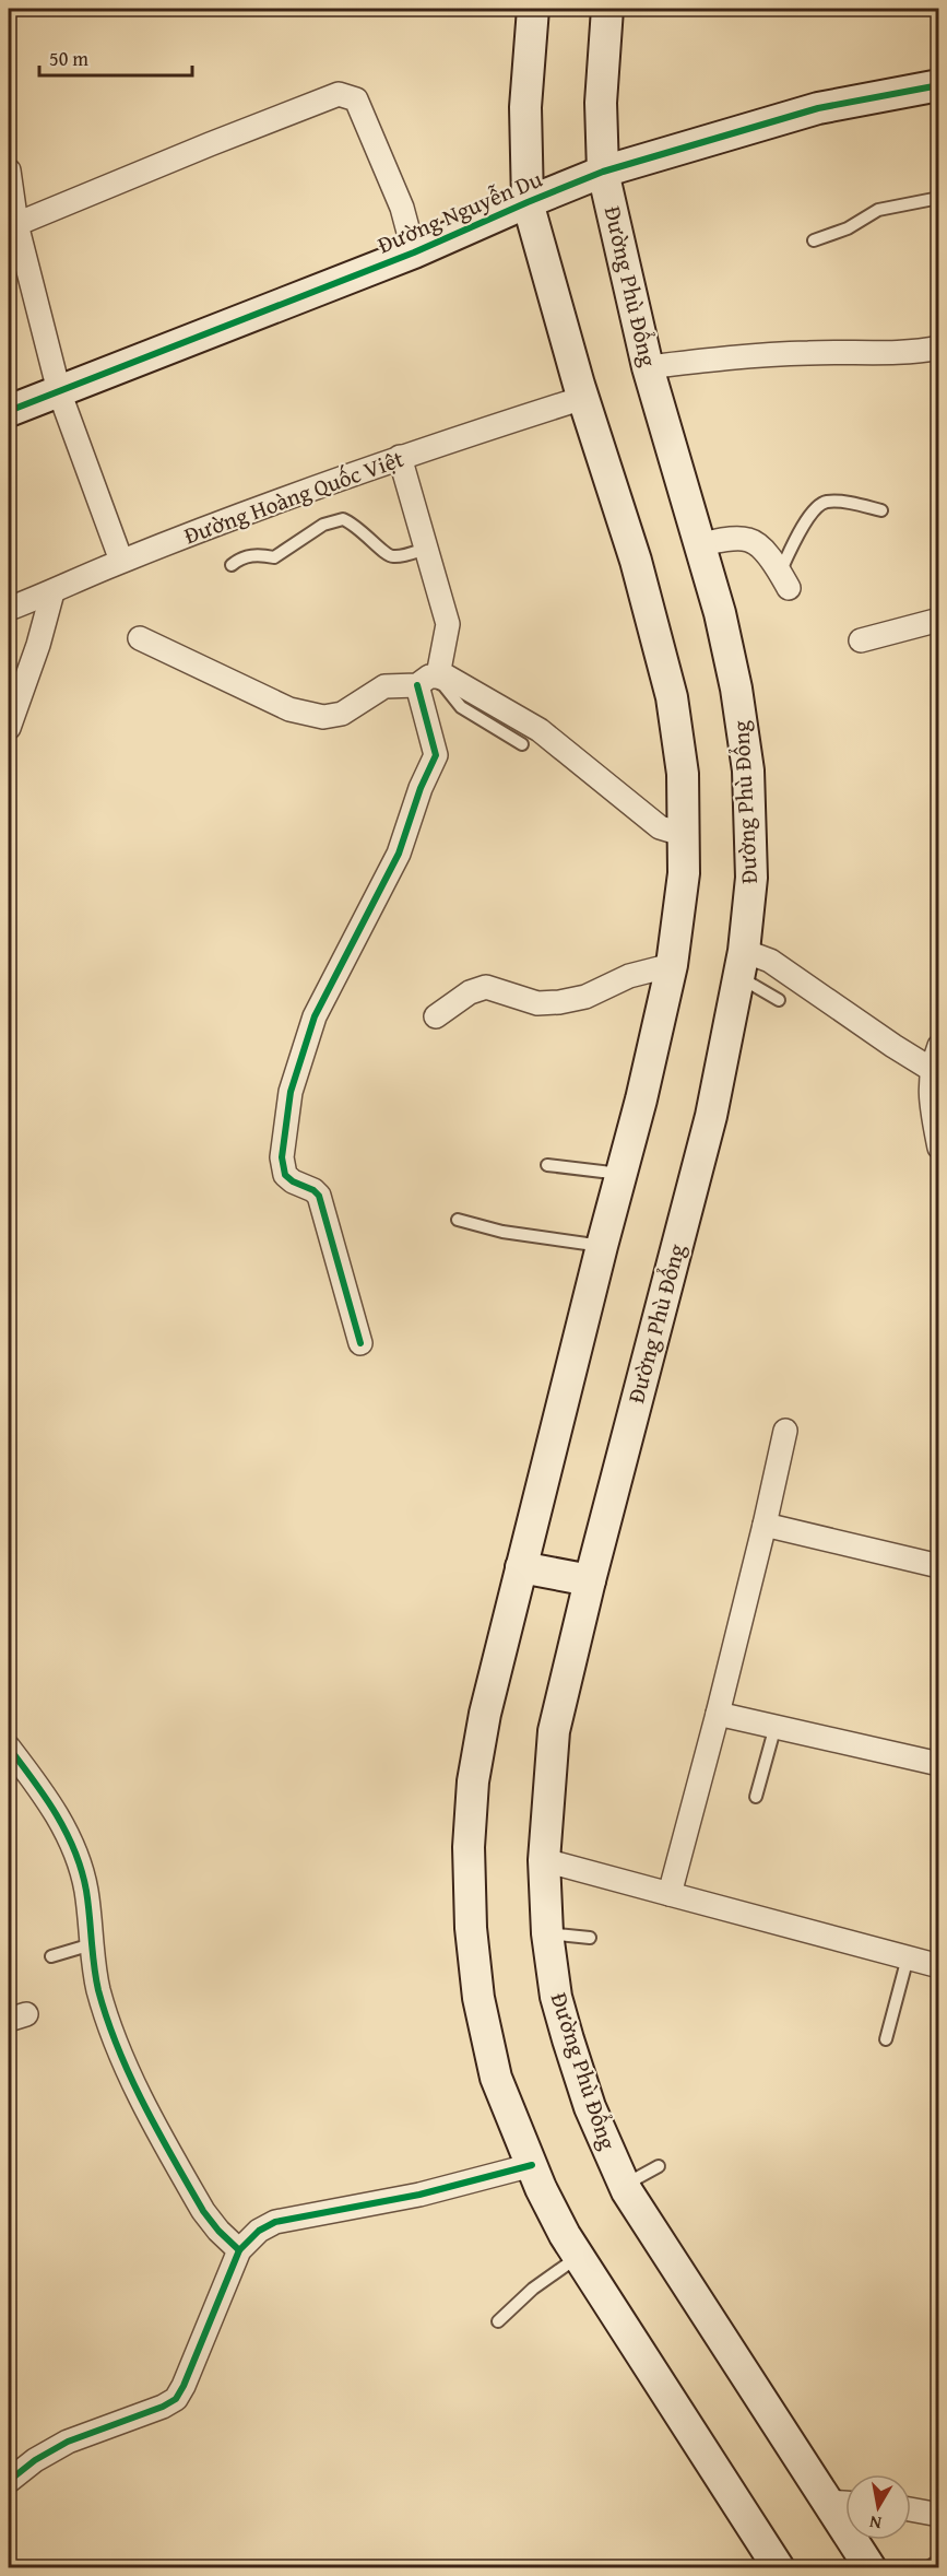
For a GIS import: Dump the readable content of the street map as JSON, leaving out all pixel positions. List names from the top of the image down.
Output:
{
  "streets": {
    "main road": ["Đường Nguyễn Du", "Đường Phù Đổng"],
    "street": ["Đường Hoàng Quốc Việt"]
  },
  "crossings": [
    ["Đường Nguyễn Du", "Đường Phù Đổng"]
  ],
  "scale_bar": "50 m",
  "north": "bottom"
}
